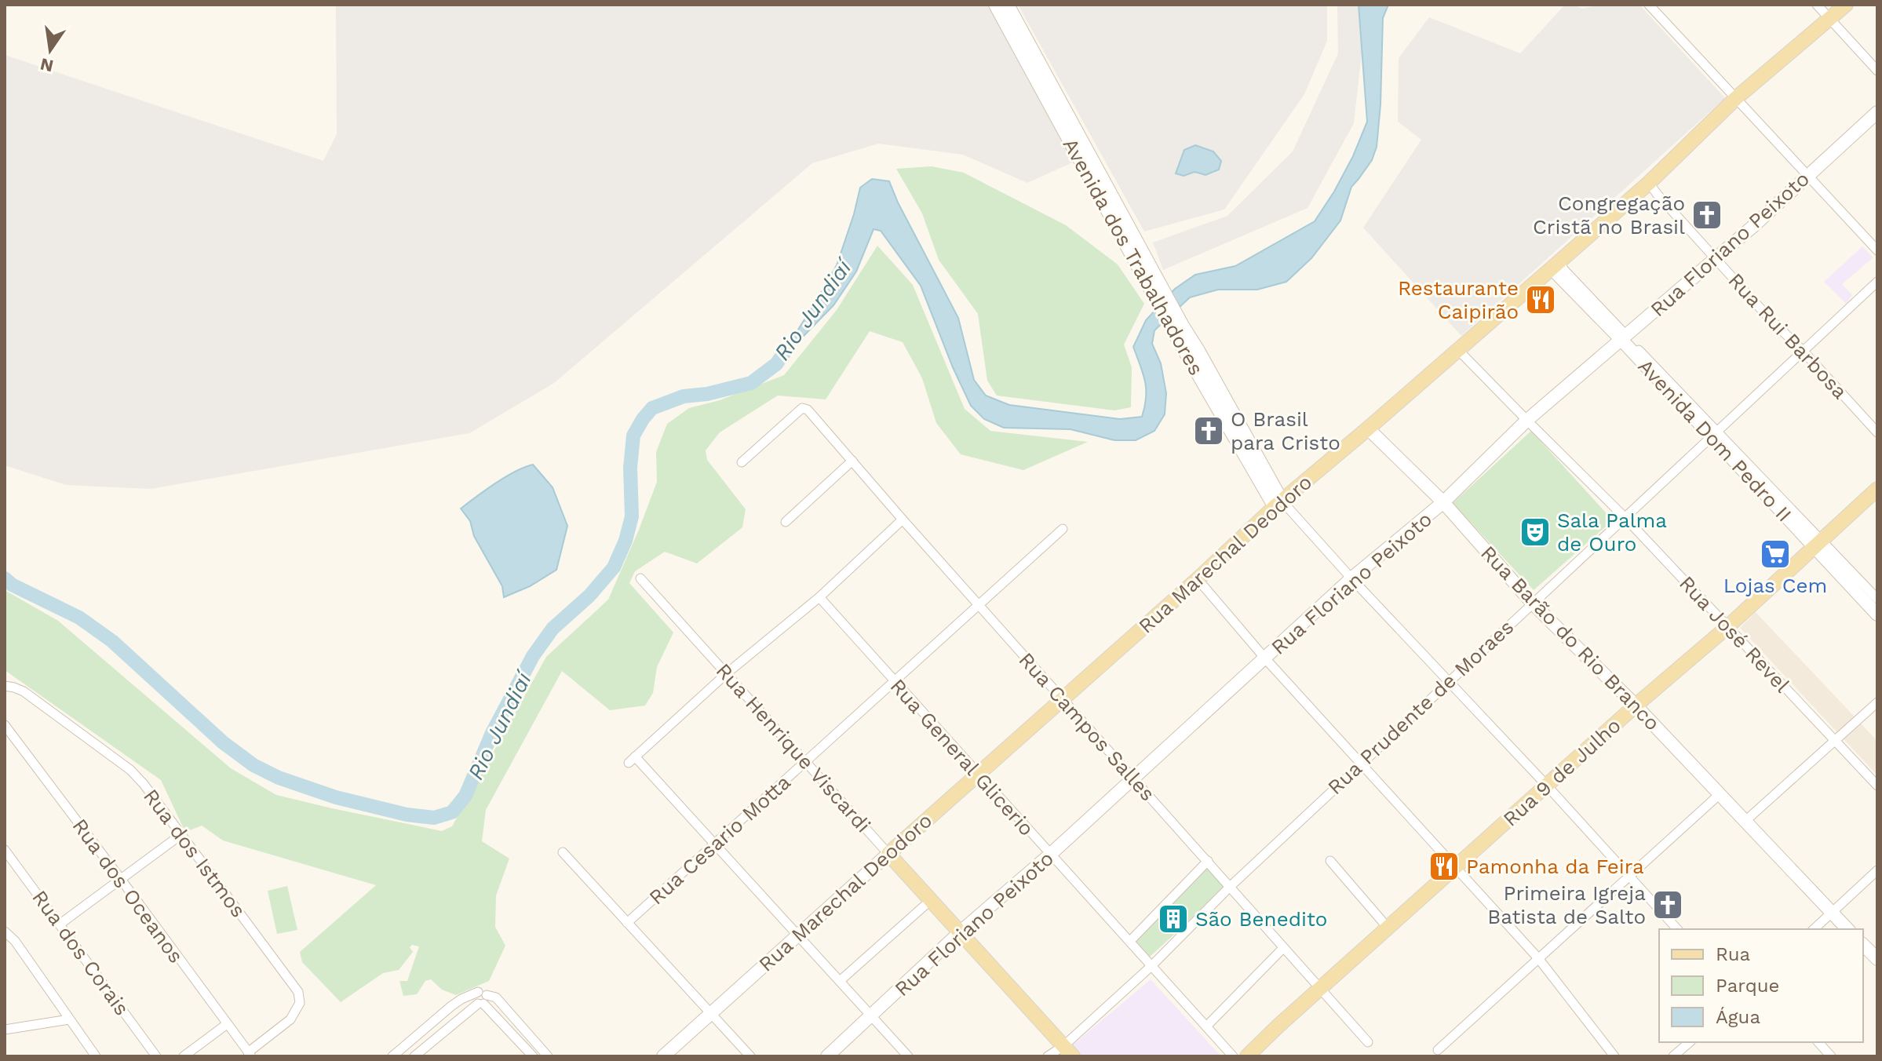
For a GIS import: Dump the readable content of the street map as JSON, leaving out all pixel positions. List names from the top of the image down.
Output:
{
  "streets": {
    "main road": [
      "Rua Floriano Peixoto",
      "Avenida dos Trabalhadores",
      "Avenida Dom Pedro II",
      "Rua Marechal Deodoro",
      "Rua Barão do Rio Branco",
      "Rua Henrique Viscardi",
      "Rua 9 de Julho"
    ],
    "street": [
      "Rua Rui Barbosa",
      "Rua José Revel",
      "Rua Prudente de Moraes",
      "Rua Campos Salles",
      "Rua General Glicerio",
      "Rua Cesario Motta",
      "Rua dos Istmos",
      "Rua dos Oceanos",
      "Rua dos Corais"
    ]
  },
  "crossings": [
    ["Rua Floriano Peixoto", "Rua Rui Barbosa"],
    ["Rua Floriano Peixoto", "Avenida Dom Pedro II"],
    ["Rua Floriano Peixoto", "Rua José Revel"],
    ["Rua Floriano Peixoto", "Rua Barão do Rio Branco"],
    ["Rua Floriano Peixoto", "Rua Campos Salles"],
    ["Rua Floriano Peixoto", "Rua Henrique Viscardi"],
    ["Rua Floriano Peixoto", "Rua General Glicerio"],
    ["Avenida dos Trabalhadores", "Rua Marechal Deodoro"],
    ["Rua Rui Barbosa", "Rua Marechal Deodoro"],
    ["Rua Rui Barbosa", "Rua Prudente de Moraes"],
    ["Avenida Dom Pedro II", "Rua Marechal Deodoro"],
    ["Avenida Dom Pedro II", "Rua Prudente de Moraes"],
    ["Avenida Dom Pedro II", "Rua 9 de Julho"],
    ["Rua Marechal Deodoro", "Rua José Revel"],
    ["Rua Marechal Deodoro", "Rua Barão do Rio Branco"],
    ["Rua Marechal Deodoro", "Rua Campos Salles"],
    ["Rua Marechal Deodoro", "Rua Henrique Viscardi"],
    ["Rua Marechal Deodoro", "Rua General Glicerio"],
    ["Rua José Revel", "Rua Prudente de Moraes"],
    ["Rua José Revel", "Rua 9 de Julho"],
    ["Rua Barão do Rio Branco", "Rua Prudente de Moraes"],
    ["Rua Barão do Rio Branco", "Rua 9 de Julho"],
    ["Rua Prudente de Moraes", "Rua Campos Salles"],
    ["Rua Prudente de Moraes", "Rua Henrique Viscardi"],
    ["Rua Prudente de Moraes", "Rua General Glicerio"],
    ["Rua Campos Salles", "Rua 9 de Julho"],
    ["Rua Campos Salles", "Rua Cesario Motta"],
    ["Rua Henrique Viscardi", "Rua Cesario Motta"],
    ["Rua General Glicerio", "Rua Cesario Motta"],
    ["Rua dos Istmos", "Rua dos Oceanos"]
  ],
  "water": ["Rio Jundiaí"],
  "places": {
    "church": ["Congregação Cristã no Brasil", "O Brasil para Cristo", "Primeira Igreja Batista de Salto"],
    "restaurant": ["Restaurante Caipirão", "Pamonha da Feira"],
    "theatre": ["Sala Palma de Ouro"],
    "supermarket": ["Lojas Cem"],
    "building": ["São Benedito"]
  },
  "legend": ["Rua", "Parque", "Água"],
  "north": "bottom"
}
